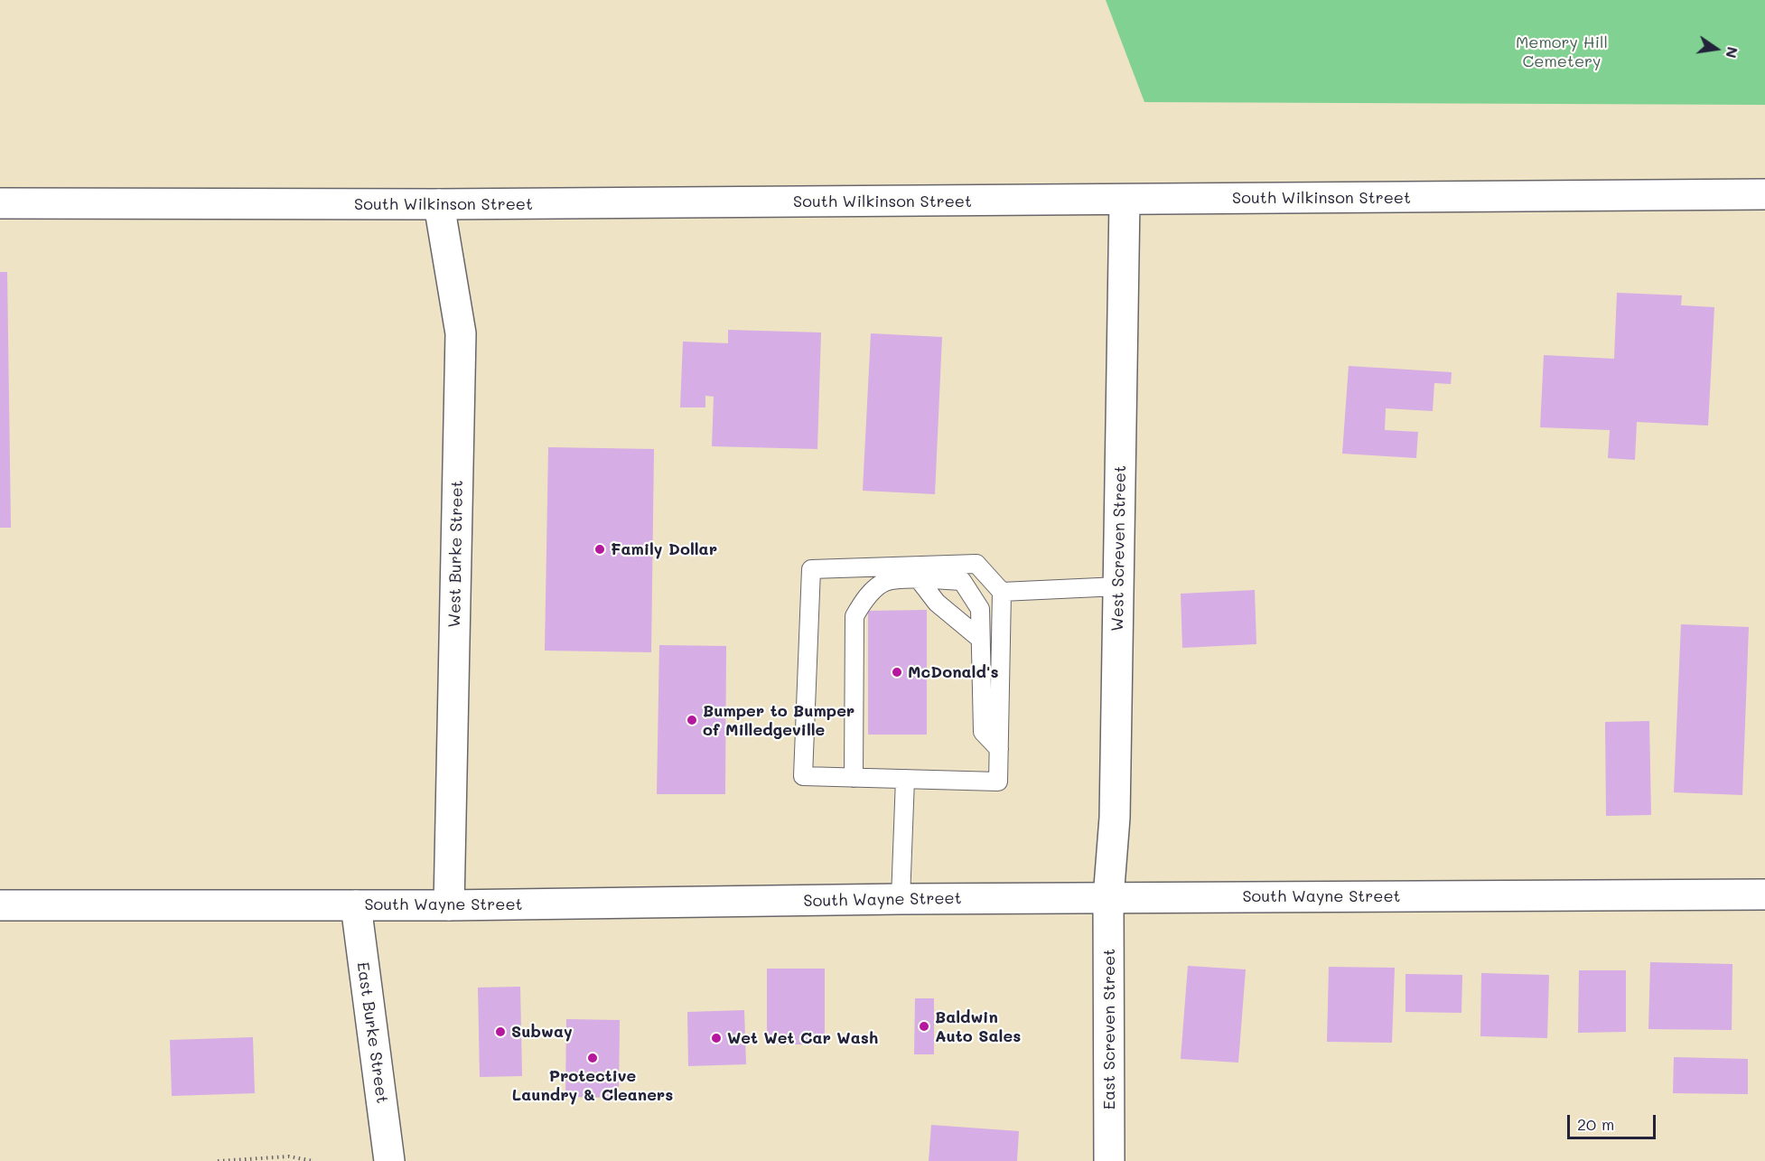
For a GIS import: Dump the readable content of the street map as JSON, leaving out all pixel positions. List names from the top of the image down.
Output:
{
  "streets": {
    "street": [
      "South Wilkinson Street",
      "West Screven Street",
      "West Burke Street",
      "South Wayne Street",
      "East Screven Street",
      "East Burke Street"
    ]
  },
  "crossings": [
    ["South Wilkinson Street", "West Screven Street"],
    ["South Wilkinson Street", "West Burke Street"],
    ["West Screven Street", "South Wayne Street"],
    ["West Screven Street", "East Screven Street"],
    ["West Burke Street", "South Wayne Street"],
    ["South Wayne Street", "East Screven Street"],
    ["South Wayne Street", "East Burke Street"]
  ],
  "parks": ["Memory Hill Cemetery"],
  "places": [
    "Family Dollar",
    "McDonald's",
    "Bumper to Bumper of Milledgeville",
    "Baldwin Auto Sales",
    "Subway",
    "Wet Wet Car Wash",
    "Protective Laundry & Cleaners"
  ],
  "scale_bar": "20 m",
  "north": "right"
}
